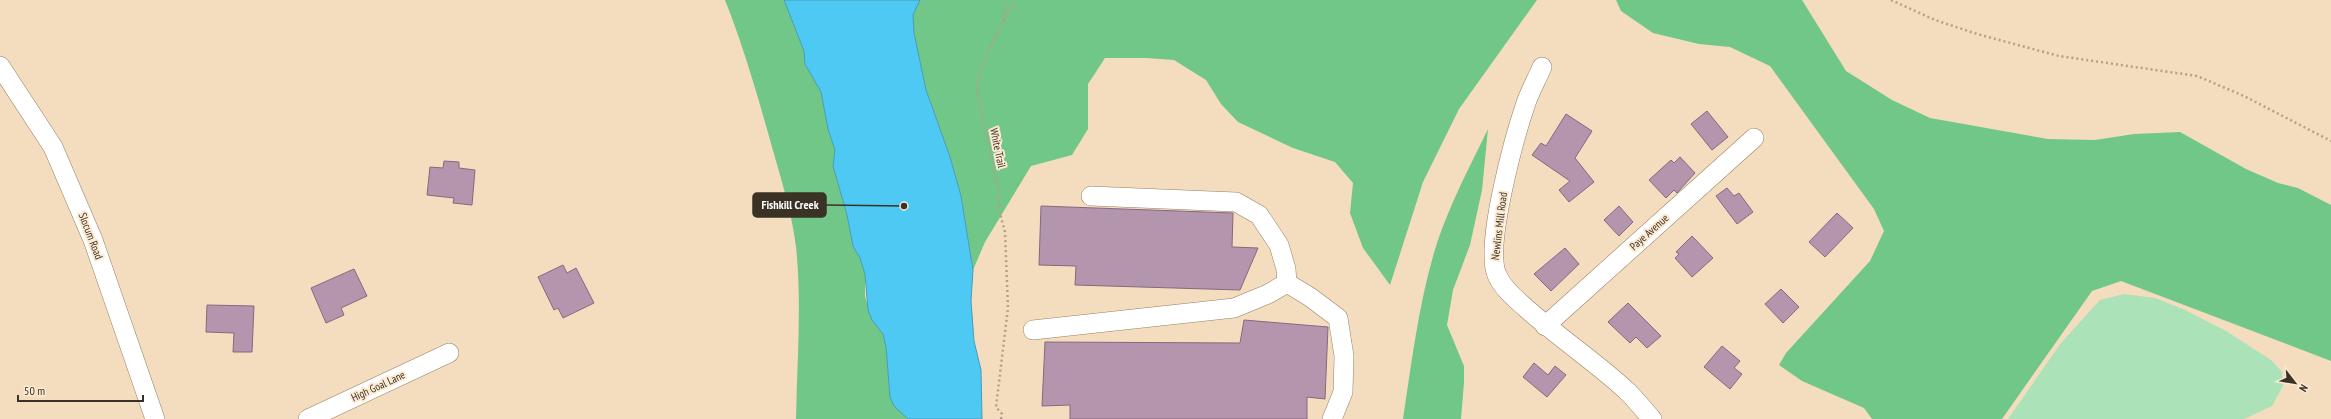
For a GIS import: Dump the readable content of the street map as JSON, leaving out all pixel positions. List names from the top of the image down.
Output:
{
  "streets": {
    "street": [
      "Newlins Mill Road",
      "Paye Avenue",
      "Slocum Road",
      "High Goal Lane"
    ],
    "path": ["White Trail"]
  },
  "crossings": [
    ["Newlins Mill Road", "Paye Avenue"]
  ],
  "places": ["Fishkill Creek"],
  "scale_bar": "50 m",
  "north": "bottom right"
}
